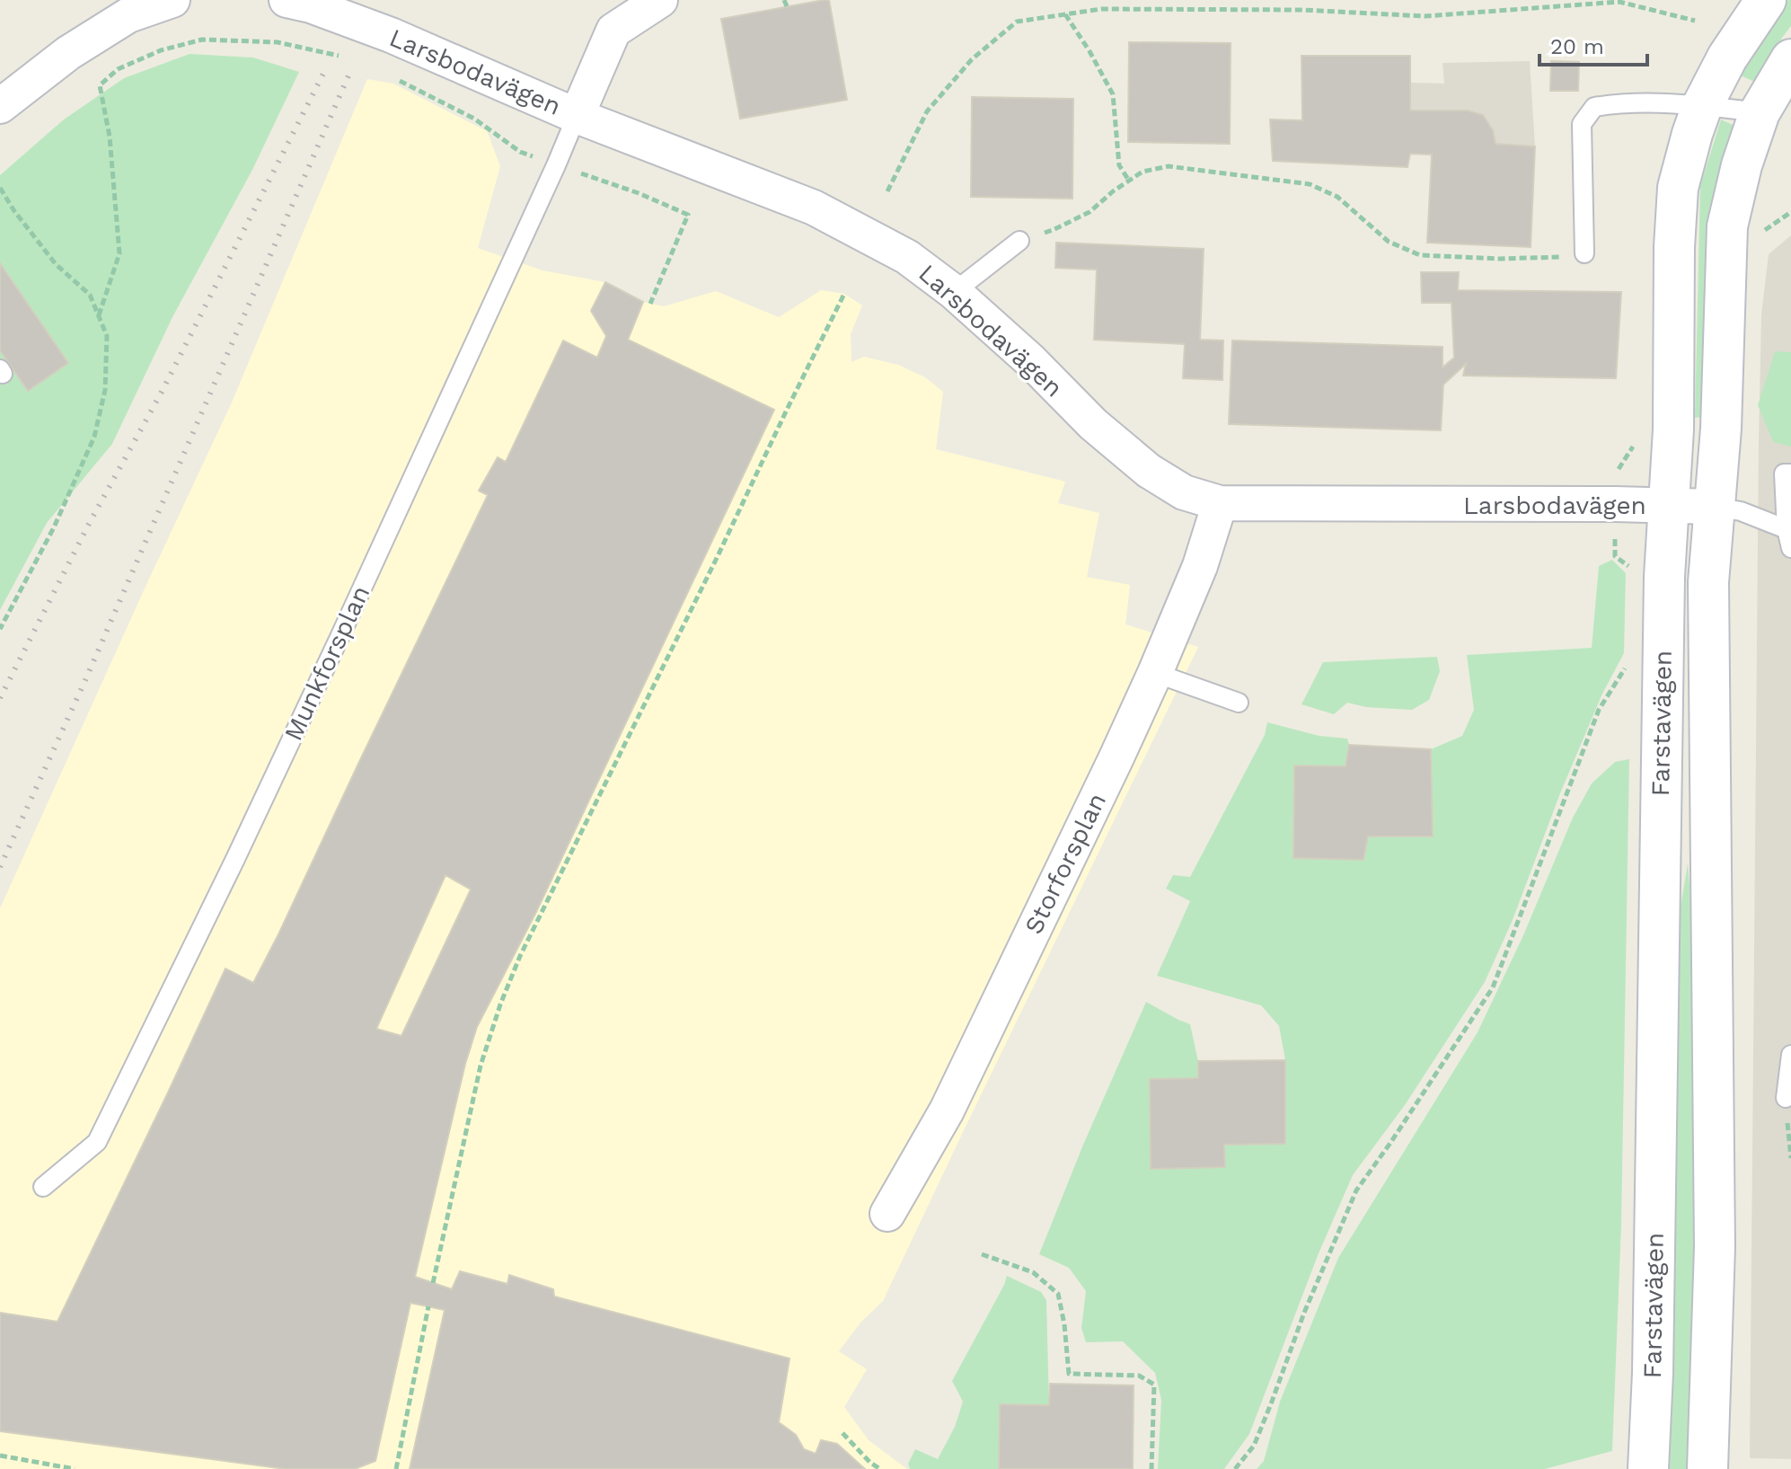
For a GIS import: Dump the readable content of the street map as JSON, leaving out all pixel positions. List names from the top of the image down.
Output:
{
  "streets": {
    "street": ["Larsbodavägen", "Farstavägen", "Storforsplan"],
    "lane": ["Munkforsplan"]
  },
  "crossings": [
    ["Larsbodavägen", "Munkforsplan"],
    ["Larsbodavägen", "Farstavägen"],
    ["Larsbodavägen", "Storforsplan"]
  ],
  "scale_bar": "20 m"
}
